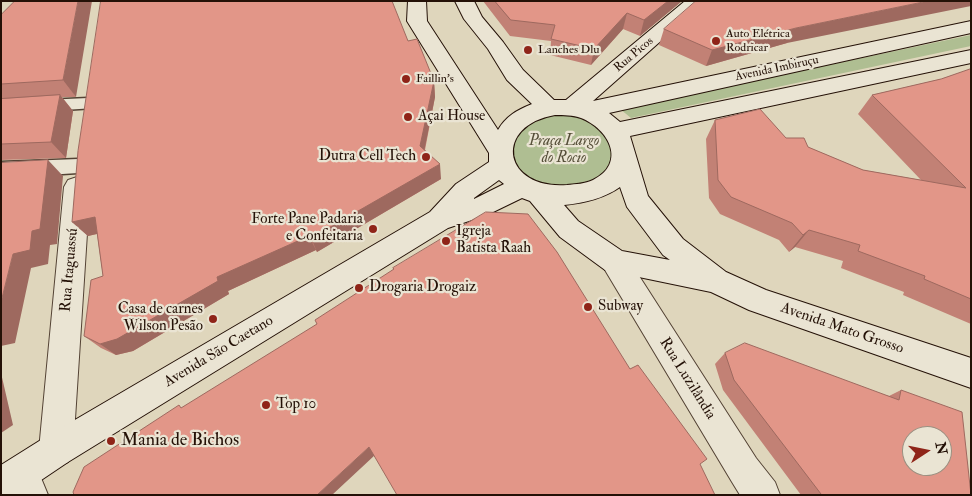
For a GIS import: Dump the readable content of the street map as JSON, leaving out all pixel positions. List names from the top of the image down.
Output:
{
  "streets": {
    "street": [
      "Rua Picos",
      "Avenida Imbiruçu",
      "Rua Itaguassú",
      "Avenida Mato Grosso",
      "Avenida São Caetano",
      "Rua Luzilândia"
    ]
  },
  "crossings": [
    ["Rua Picos", "Avenida Imbiruçu"],
    ["Rua Itaguassú", "Avenida São Caetano"]
  ],
  "parks": ["Praça Largo do Rocio"],
  "places": [
    "Auto Elétrica Rodricar",
    "Lanches Dlu",
    "Faillin's",
    "Açai House",
    "Dutra Cell Tech",
    "Forte Pane Padaria e Confeitaria",
    "Igreja Batista Raah",
    "Drogaria Drogaiz",
    "Subway",
    "Casa de carnes Wilson Pesão",
    "Top 10",
    "Mania de Bichos"
  ],
  "north": "right"
}
